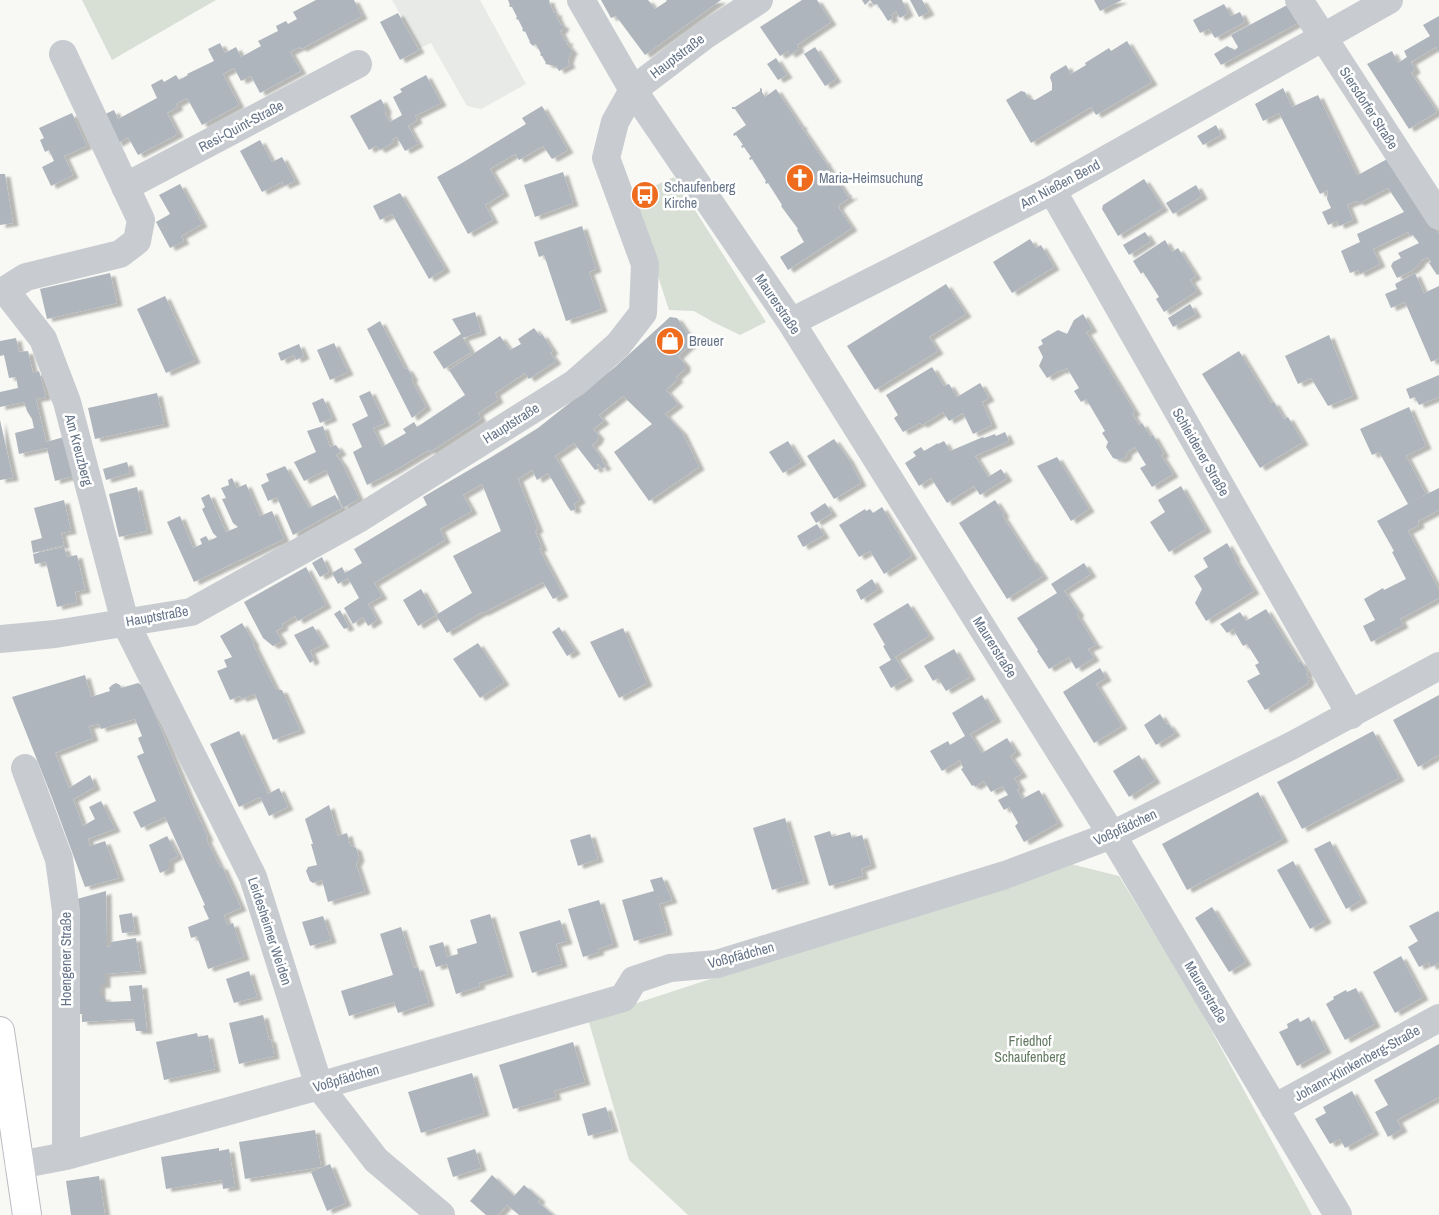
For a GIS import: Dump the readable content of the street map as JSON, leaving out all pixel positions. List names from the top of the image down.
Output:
{
  "streets": {
    "street": [
      "Hauptstraße",
      "Siersdorfer Straße",
      "Resi-Quint-Straße",
      "Am Nießen Bend",
      "Maurerstraße",
      "Am Kreuzberg",
      "Schleidener Straße",
      "Voßpfädchen",
      "Leidesheimer Weiden",
      "Hoengener Straße",
      "Johann-Klinkenberg-Straße"
    ]
  },
  "crossings": [
    ["Hauptstraße", "Maurerstraße"],
    ["Hauptstraße", "Am Kreuzberg"],
    ["Hauptstraße", "Leidesheimer Weiden"],
    ["Siersdorfer Straße", "Am Nießen Bend"],
    ["Resi-Quint-Straße", "Am Kreuzberg"],
    ["Am Nießen Bend", "Maurerstraße"],
    ["Am Nießen Bend", "Schleidener Straße"],
    ["Maurerstraße", "Voßpfädchen"],
    ["Maurerstraße", "Johann-Klinkenberg-Straße"],
    ["Am Kreuzberg", "Leidesheimer Weiden"],
    ["Schleidener Straße", "Voßpfädchen"],
    ["Voßpfädchen", "Leidesheimer Weiden"],
    ["Voßpfädchen", "Hoengener Straße"]
  ],
  "parks": ["Friedhof Schaufenberg"],
  "places": {
    "church": ["Maria-Heimsuchung"],
    "bus stop": ["Schaufenberg Kirche"],
    "shop": ["Breuer"]
  }
}
